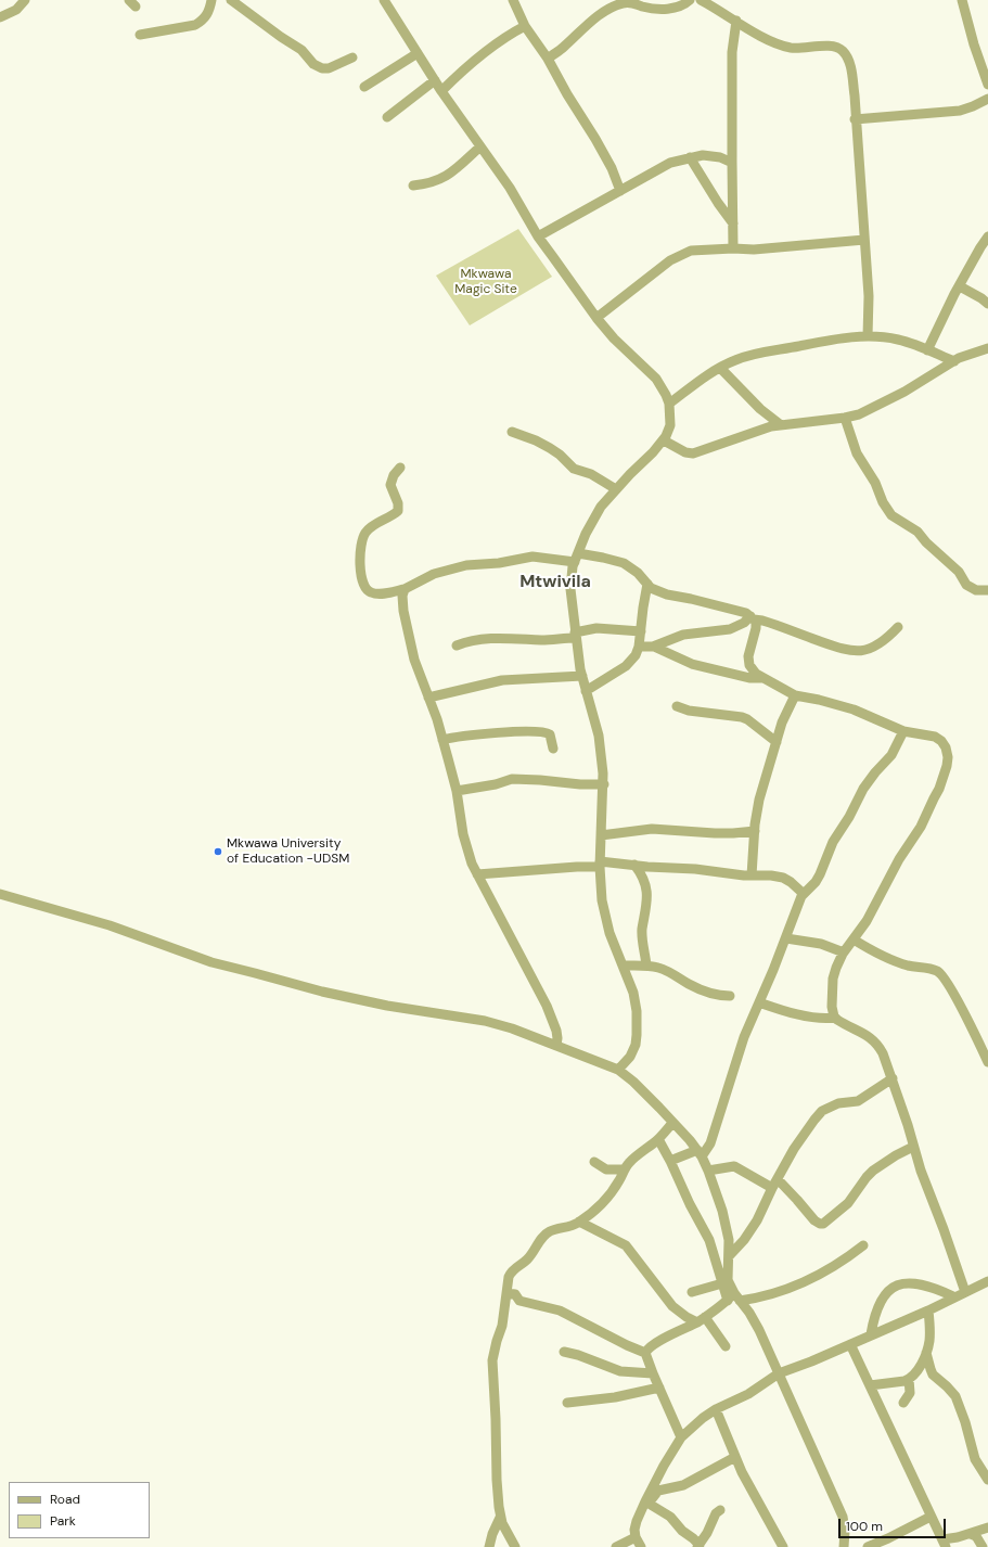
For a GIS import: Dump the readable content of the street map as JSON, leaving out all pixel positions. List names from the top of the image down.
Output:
{
  "districts": ["Mtwivila"],
  "parks": ["Mkwawa Magic Site"],
  "places": ["Mkwawa University of Education -UDSM"],
  "legend": ["Road", "Park"],
  "scale_bar": "100 m"
}
